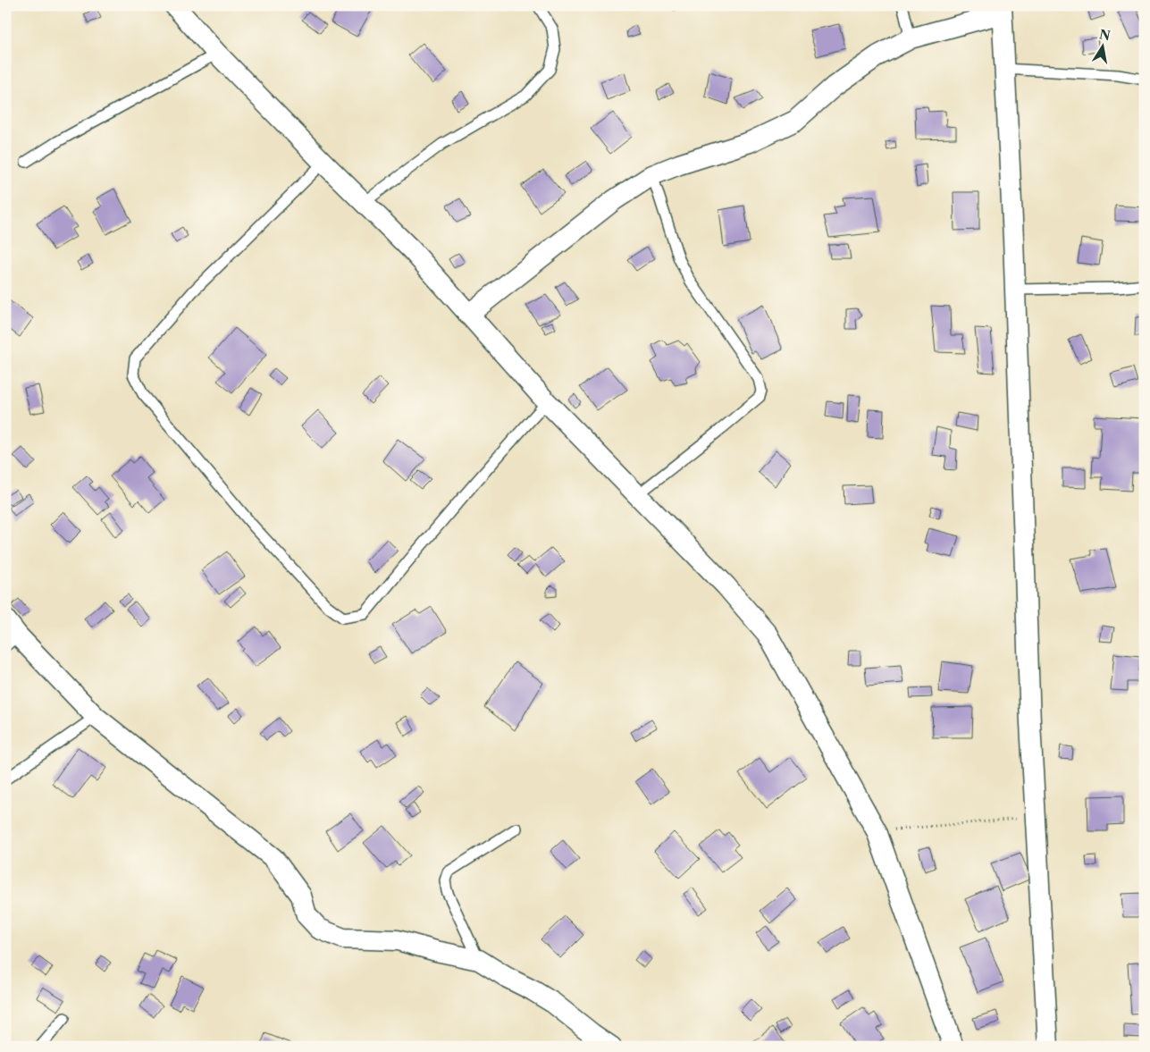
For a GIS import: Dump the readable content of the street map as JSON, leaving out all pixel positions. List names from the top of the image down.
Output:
{
  "north": "top"
}
